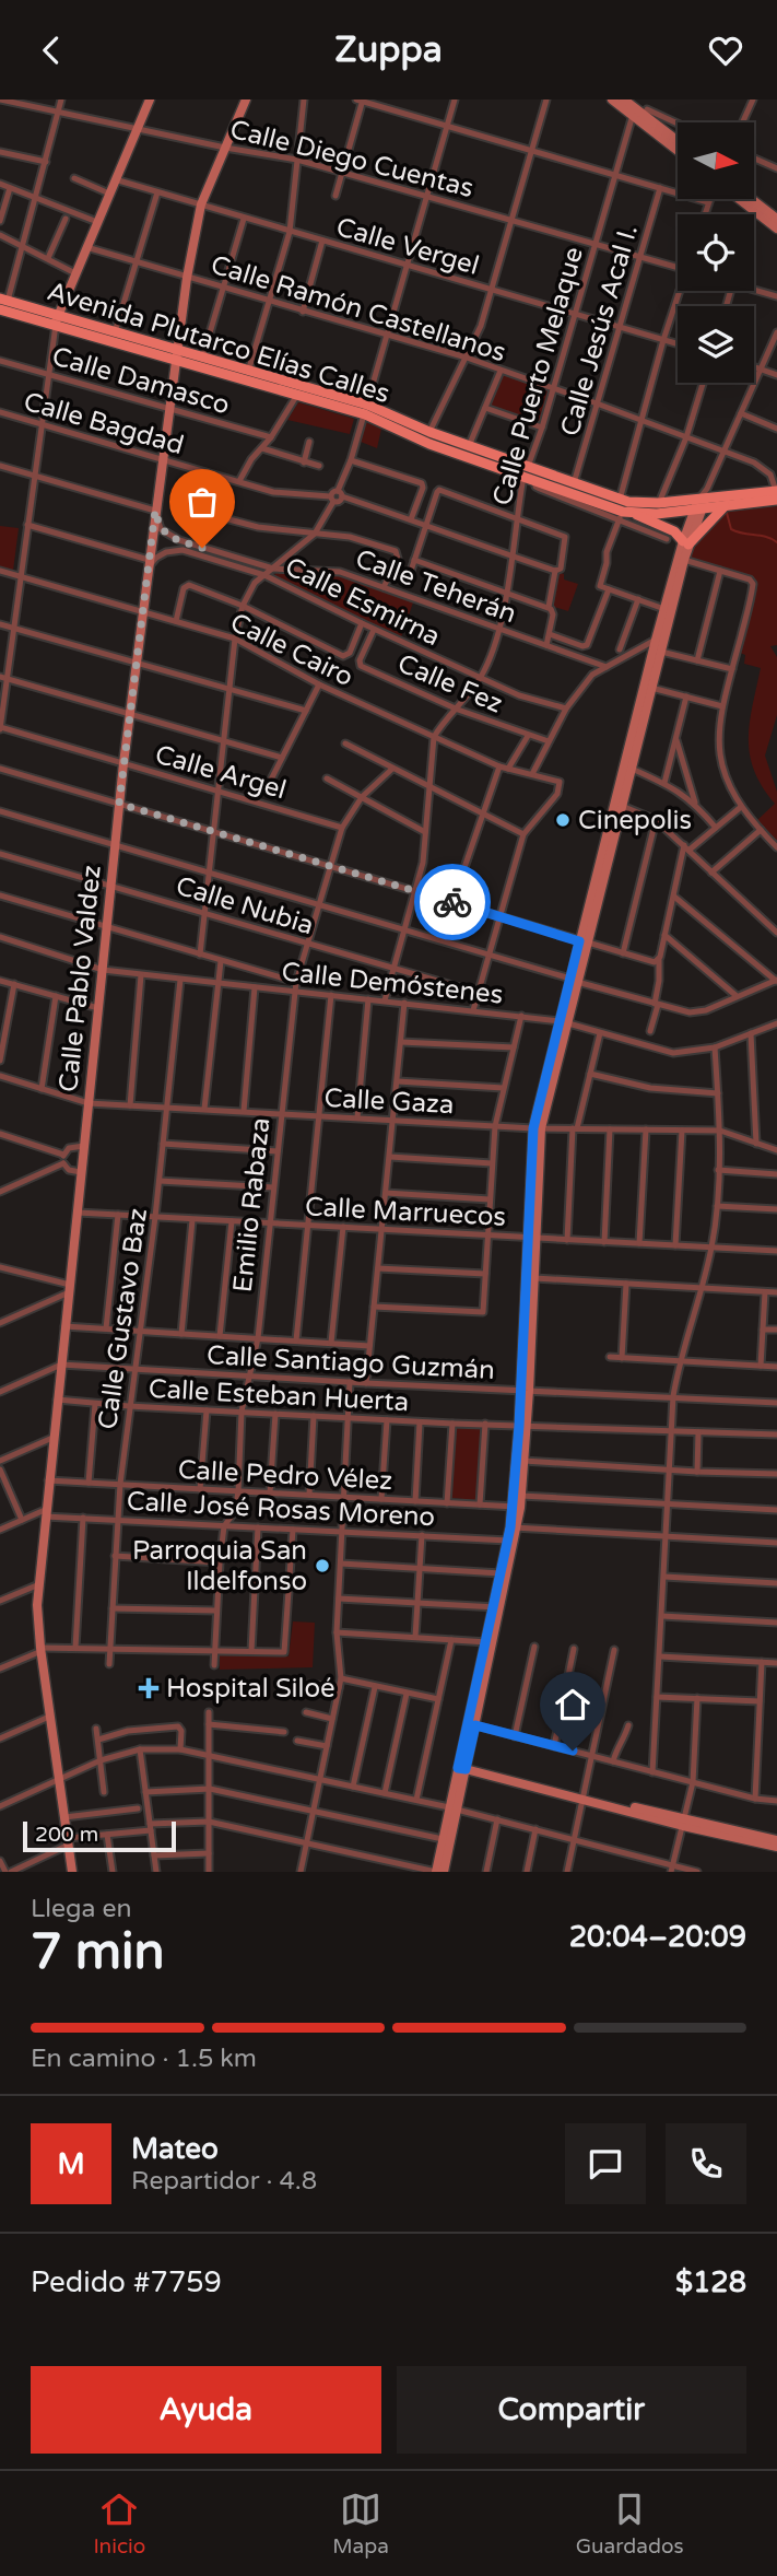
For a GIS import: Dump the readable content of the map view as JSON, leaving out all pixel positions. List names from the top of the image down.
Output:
{
  "streets": {
    "main road": ["Avenida Plutarco Elías Calles"],
    "street": [
      "Calle Diego Cuentas",
      "Calle Vergel",
      "Calle Ramón Castellanos",
      "Calle Jesús Acal I.",
      "Calle Puerto Melaque",
      "Calle Damasco",
      "Calle Bagdad",
      "Calle Teherán",
      "Calle Esmirna",
      "Calle Cairo",
      "Calle Fez",
      "Calle Argel",
      "Calle Nubia",
      "Calle Pablo Valdez",
      "Calle Demóstenes",
      "Calle Gaza",
      "Emilio Rabaza",
      "Calle Marruecos",
      "Calle Gustavo Baz",
      "Calle Santiago Guzmán",
      "Calle Esteban Huerta",
      "Calle Pedro Vélez",
      "Calle José Rosas Moreno"
    ]
  },
  "crossings": [
    ["Calle Diego Cuentas", "Calle Jesús Acal I."],
    ["Calle Diego Cuentas", "Calle Puerto Melaque"],
    ["Calle Diego Cuentas", "Calle Pablo Valdez"],
    ["Calle Vergel", "Calle Jesús Acal I."],
    ["Calle Vergel", "Calle Puerto Melaque"],
    ["Calle Vergel", "Calle Pablo Valdez"],
    ["Calle Ramón Castellanos", "Calle Jesús Acal I."],
    ["Calle Ramón Castellanos", "Avenida Plutarco Elías Calles"],
    ["Calle Ramón Castellanos", "Calle Puerto Melaque"],
    ["Calle Ramón Castellanos", "Calle Pablo Valdez"],
    ["Calle Jesús Acal I.", "Avenida Plutarco Elías Calles"],
    ["Avenida Plutarco Elías Calles", "Calle Puerto Melaque"],
    ["Avenida Plutarco Elías Calles", "Calle Pablo Valdez"],
    ["Calle Puerto Melaque", "Calle Teherán"],
    ["Calle Puerto Melaque", "Calle Esmirna"],
    ["Calle Puerto Melaque", "Calle Cairo"],
    ["Calle Puerto Melaque", "Calle Fez"],
    ["Calle Damasco", "Calle Pablo Valdez"],
    ["Calle Bagdad", "Calle Pablo Valdez"],
    ["Calle Teherán", "Calle Pablo Valdez"],
    ["Calle Esmirna", "Calle Fez"],
    ["Calle Esmirna", "Calle Pablo Valdez"],
    ["Calle Cairo", "Calle Fez"],
    ["Calle Cairo", "Calle Pablo Valdez"],
    ["Calle Argel", "Calle Pablo Valdez"],
    ["Calle Argel", "Emilio Rabaza"],
    ["Calle Nubia", "Calle Pablo Valdez"],
    ["Calle Nubia", "Emilio Rabaza"],
    ["Calle Pablo Valdez", "Calle Demóstenes"],
    ["Calle Pablo Valdez", "Calle Gaza"],
    ["Calle Pablo Valdez", "Calle Marruecos"],
    ["Calle Pablo Valdez", "Calle Santiago Guzmán"],
    ["Calle Pablo Valdez", "Calle Esteban Huerta"],
    ["Calle Pablo Valdez", "Calle Pedro Vélez"],
    ["Calle Pablo Valdez", "Calle José Rosas Moreno"],
    ["Calle Demóstenes", "Emilio Rabaza"],
    ["Calle Demóstenes", "Calle Gustavo Baz"],
    ["Calle Gaza", "Emilio Rabaza"],
    ["Calle Gaza", "Calle Gustavo Baz"],
    ["Emilio Rabaza", "Calle Marruecos"],
    ["Emilio Rabaza", "Calle Santiago Guzmán"],
    ["Emilio Rabaza", "Calle Esteban Huerta"],
    ["Emilio Rabaza", "Calle Pedro Vélez"],
    ["Emilio Rabaza", "Calle José Rosas Moreno"],
    ["Calle Marruecos", "Calle Gustavo Baz"],
    ["Calle Gustavo Baz", "Calle Santiago Guzmán"],
    ["Calle Gustavo Baz", "Calle Esteban Huerta"],
    ["Calle Gustavo Baz", "Calle Pedro Vélez"],
    ["Calle Gustavo Baz", "Calle José Rosas Moreno"]
  ],
  "places": {
    "other": ["Cinepolis", "Parroquia San Ildelfonso"],
    "health": ["Hospital Siloé"]
  },
  "scale_bar": "200 m",
  "north": "right",
  "page": {
    "header": "Zuppa",
    "scale": "200 m",
    "heading": ["7 min", "Llega en", "20:04–20:09"],
    "panel": [
      "Mateo",
      "Repartidor · 4.8",
      "Pedido #7759",
      "$128"
    ],
    "bar": "En camino · 1.5 km",
    "round": "M",
    "buttons": ["Ayuda", "Compartir"],
    "tabs": ["Inicio", "Mapa", "Guardados"]
  }
}
